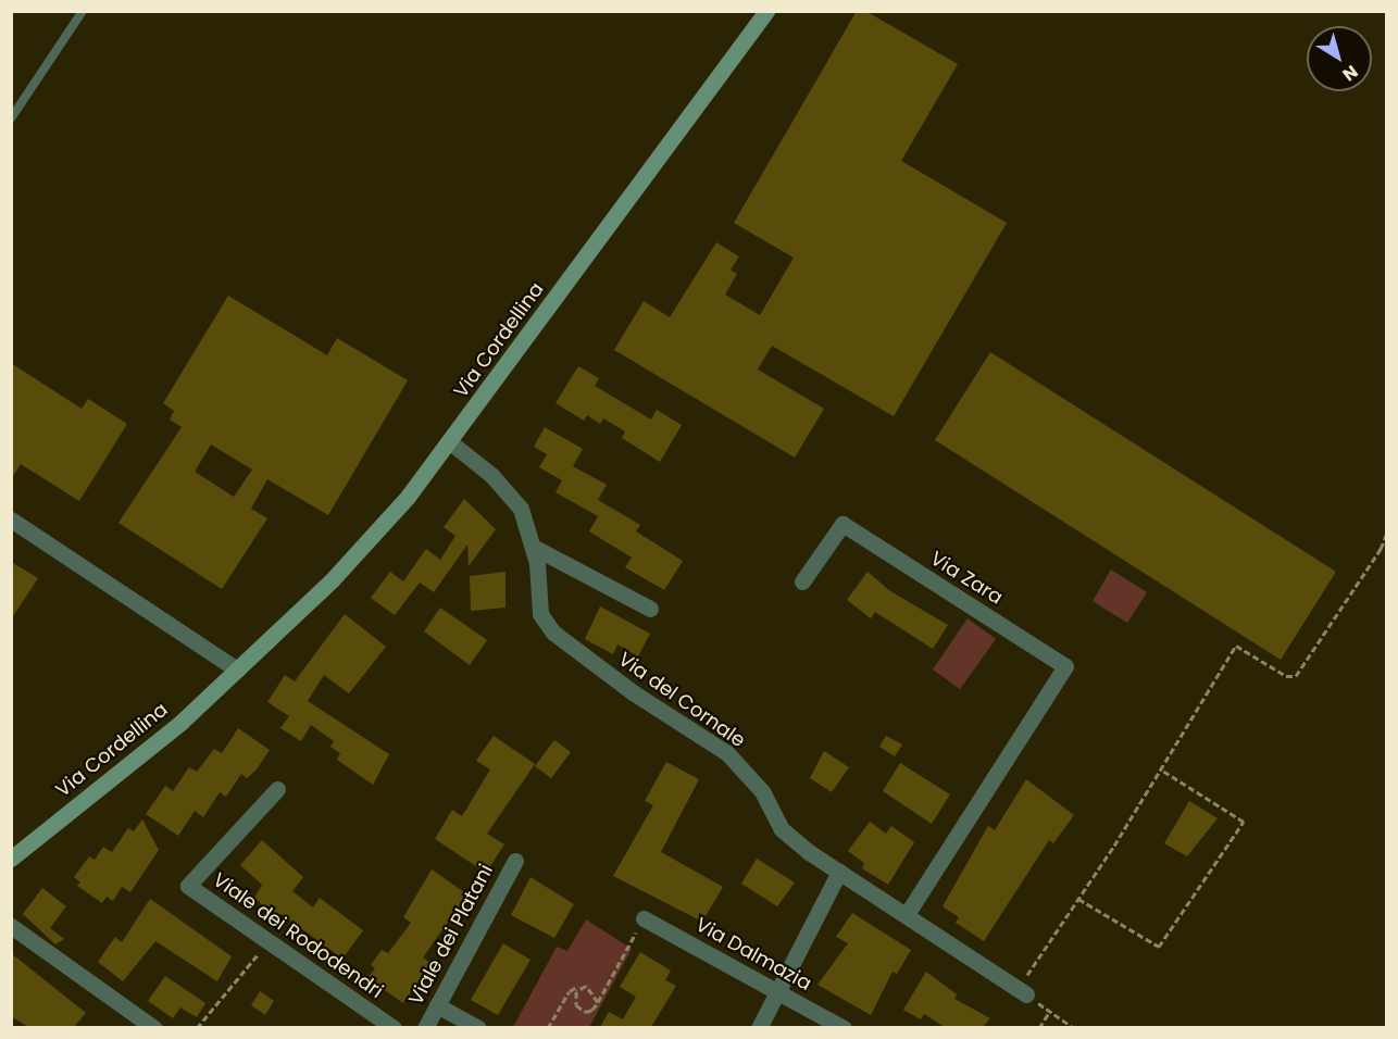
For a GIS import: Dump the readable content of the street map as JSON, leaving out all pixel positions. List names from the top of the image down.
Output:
{
  "streets": {
    "street": [
      "Via Cordellina",
      "Via Zara",
      "Via del Cornale",
      "Viale dei Platani",
      "Viale dei Rododendri",
      "Via Dalmazia"
    ]
  },
  "crossings": [
    ["Via Cordellina", "Via del Cornale"],
    ["Via Zara", "Via del Cornale"]
  ],
  "north": "bottom right"
}
